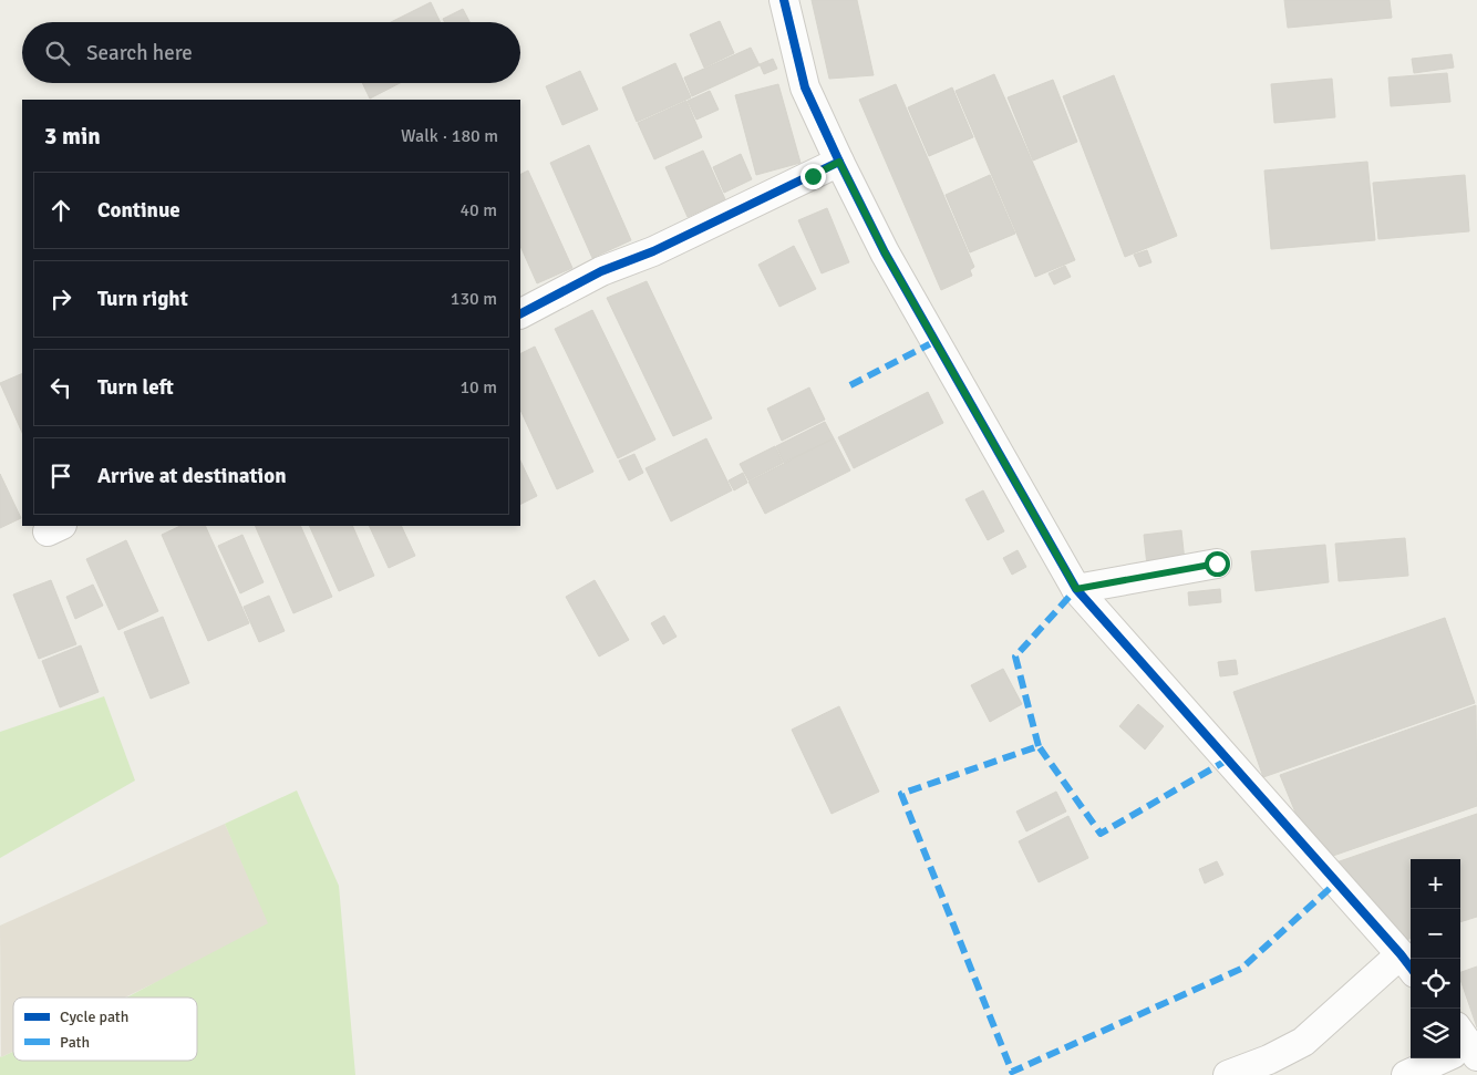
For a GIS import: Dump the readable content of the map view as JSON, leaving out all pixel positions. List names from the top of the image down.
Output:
{
  "legend": ["Cycle path", "Path"],
  "page": {
    "search": "Search here",
    "heading": ["3 min", "Walk · 180 m"],
    "list": [
      ["Continue", "40 m"],
      ["Turn right", "130 m"],
      ["Turn left", "10 m"],
      "Arrive at destination"
    ],
    "map_buttons": ["+", "−"]
  }
}
